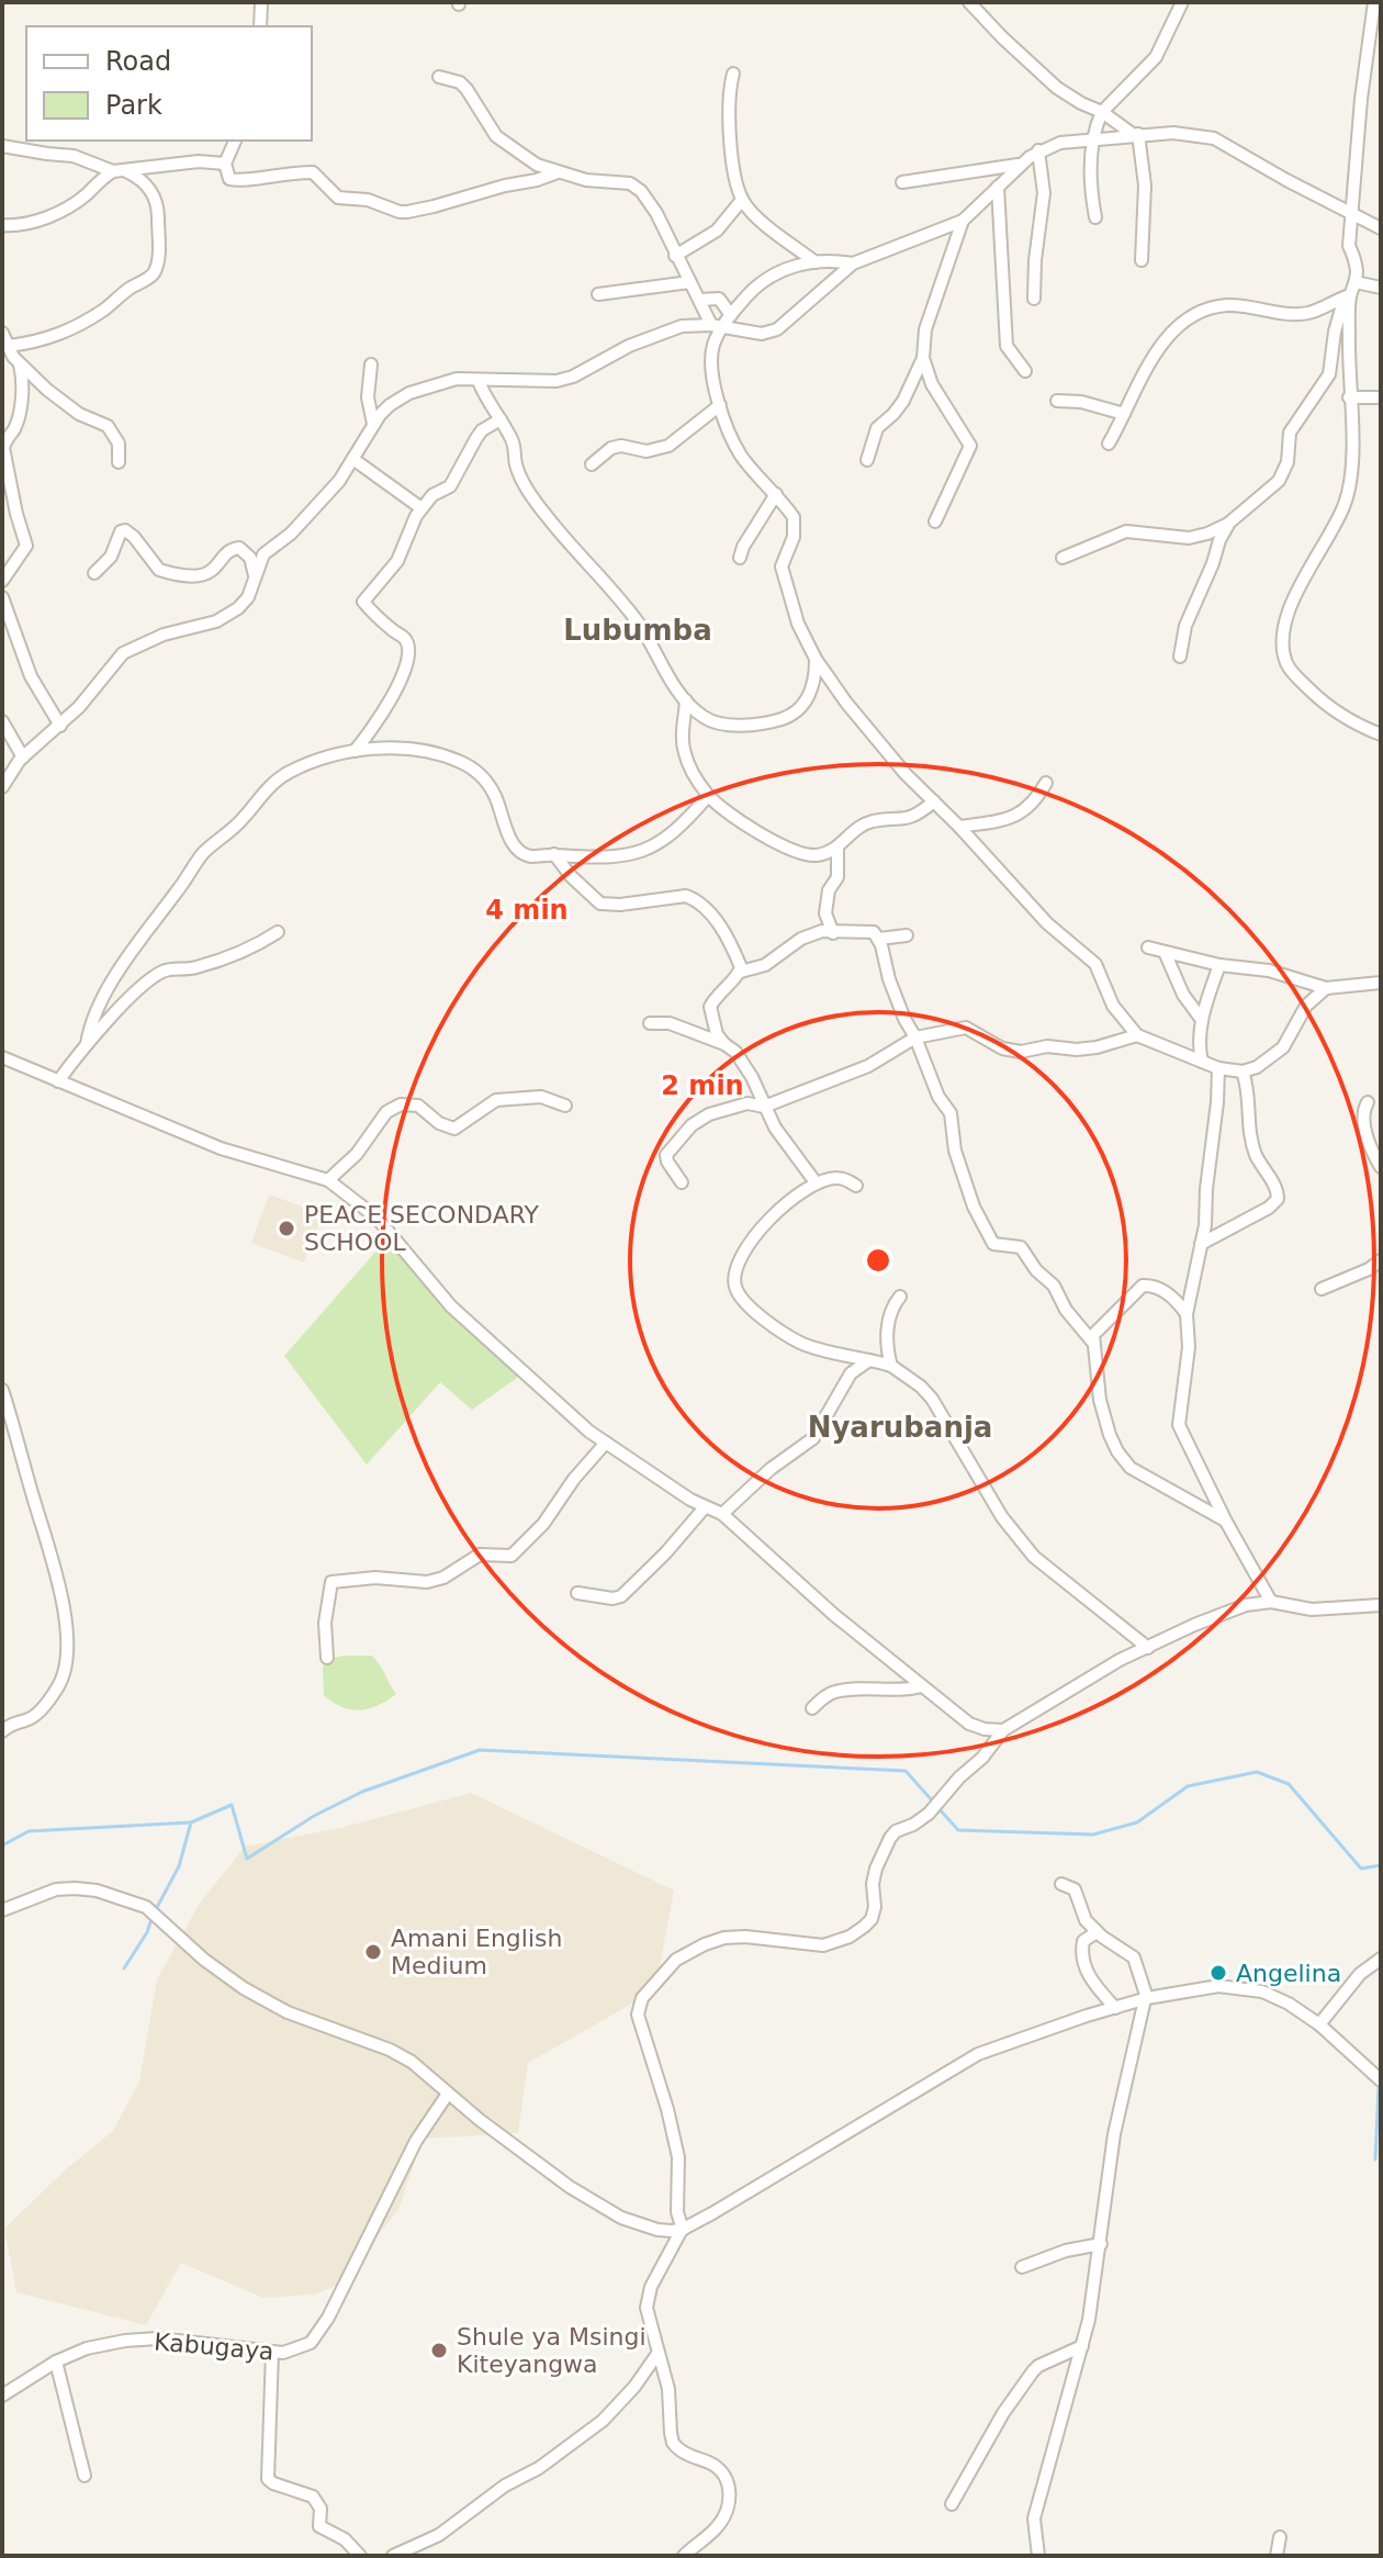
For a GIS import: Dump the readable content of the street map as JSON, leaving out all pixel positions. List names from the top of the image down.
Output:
{
  "streets": {
    "street": ["Kabugaya"]
  },
  "districts": ["Lubumba", "Nyarubanja"],
  "places": [
    "PEACE SECONDARY SCHOOL",
    "Amani English Medium",
    "Angelina",
    "Shule ya Msingi Kiteyangwa"
  ],
  "legend": ["Road", "Park"],
  "rings": ["4 min", "2 min"]
}
